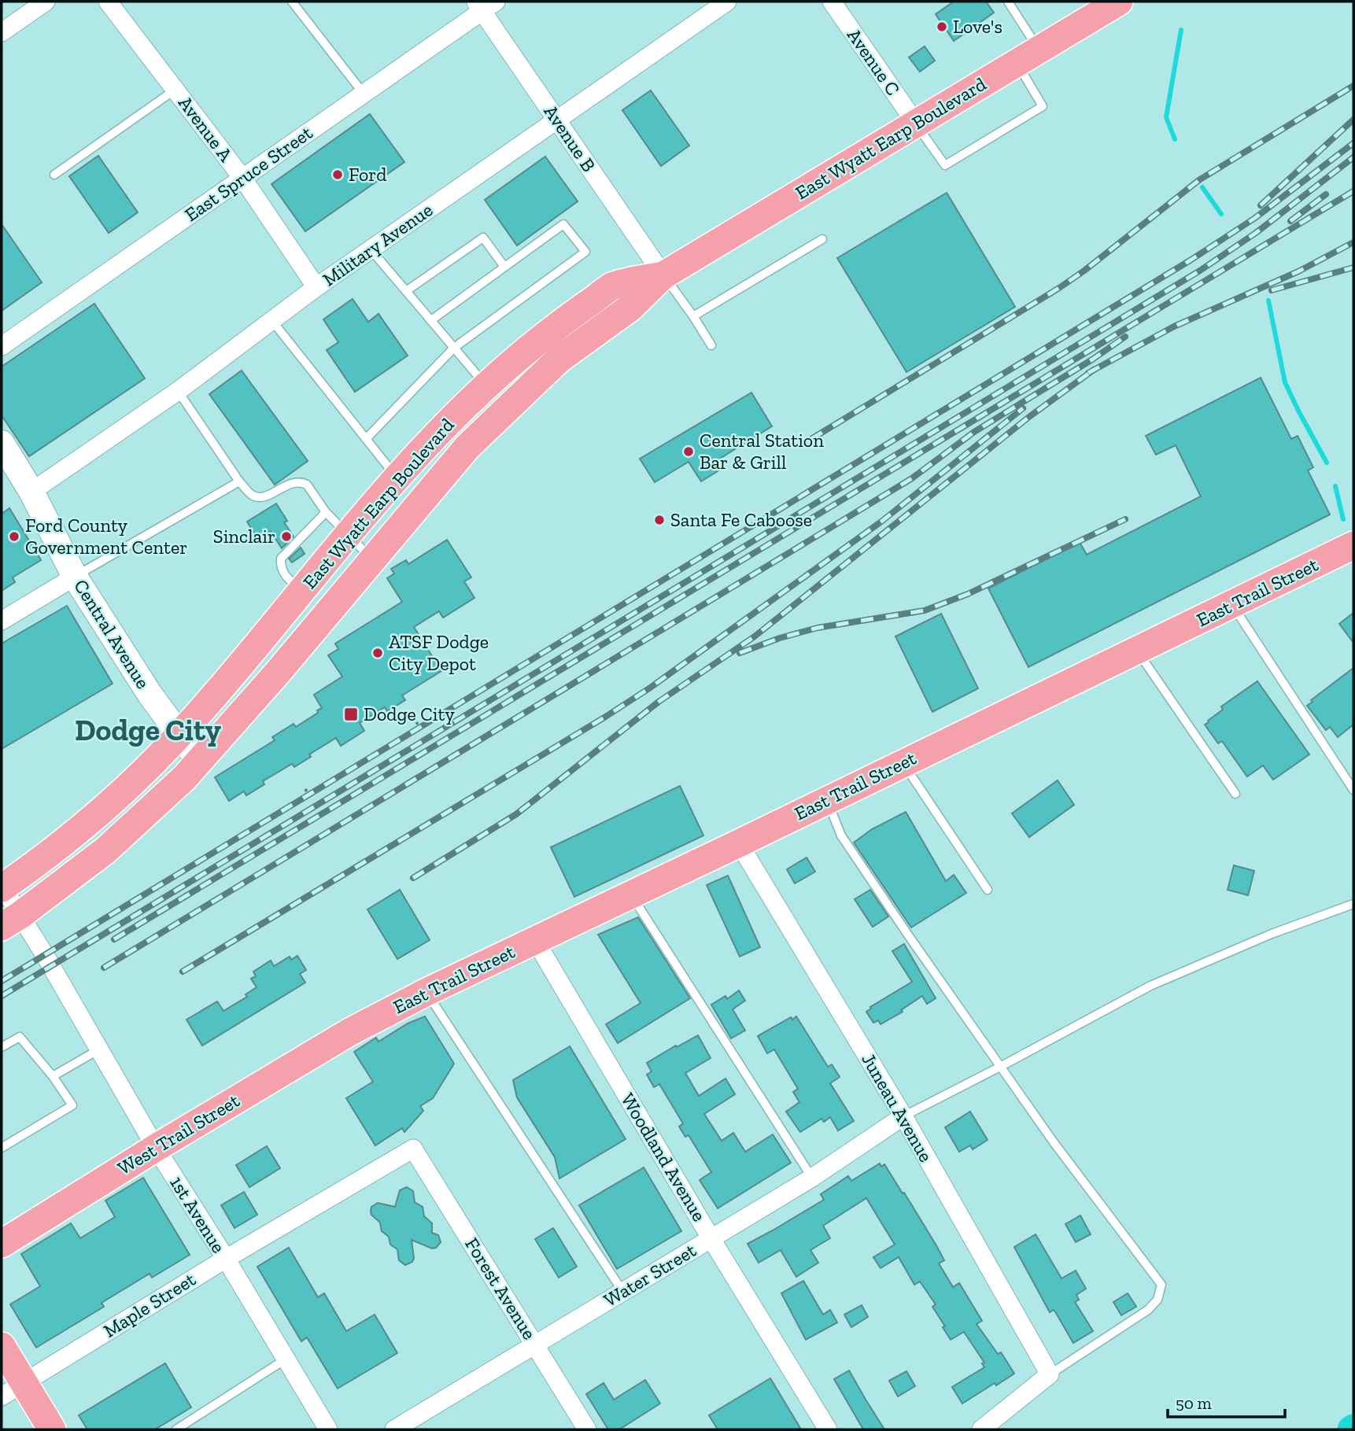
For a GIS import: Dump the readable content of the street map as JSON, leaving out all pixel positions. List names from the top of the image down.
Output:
{
  "streets": {
    "main road": ["East Wyatt Earp Boulevard", "East Trail Street", "West Trail Street"],
    "street": [
      "Avenue C",
      "Avenue A",
      "Avenue B",
      "East Spruce Street",
      "Military Avenue",
      "Central Avenue",
      "Juneau Avenue",
      "Woodland Avenue",
      "1st Avenue",
      "Water Street",
      "Forest Avenue",
      "Maple Street"
    ]
  },
  "crossings": [
    ["Avenue C", "East Wyatt Earp Boulevard"],
    ["Avenue A", "East Spruce Street"],
    ["Avenue A", "Military Avenue"],
    ["Avenue B", "East Wyatt Earp Boulevard"],
    ["Avenue B", "East Spruce Street"],
    ["Avenue B", "Military Avenue"],
    ["East Wyatt Earp Boulevard", "Central Avenue"],
    ["East Wyatt Earp Boulevard", "1st Avenue"],
    ["Military Avenue", "Central Avenue"],
    ["East Trail Street", "Juneau Avenue"],
    ["East Trail Street", "West Trail Street"],
    ["East Trail Street", "Woodland Avenue"],
    ["Juneau Avenue", "Water Street"],
    ["West Trail Street", "1st Avenue"],
    ["Woodland Avenue", "Water Street"],
    ["1st Avenue", "Maple Street"],
    ["Water Street", "Forest Avenue"],
    ["Forest Avenue", "Maple Street"]
  ],
  "districts": ["Dodge City"],
  "places": {
    "other": [
      "Love's",
      "Ford",
      "Central Station Bar & Grill",
      "Santa Fe Caboose",
      "Ford County Government Center",
      "Sinclair",
      "ATSF Dodge City Depot"
    ],
    "transit": ["Dodge City"]
  },
  "scale_bar": "50 m"
}
